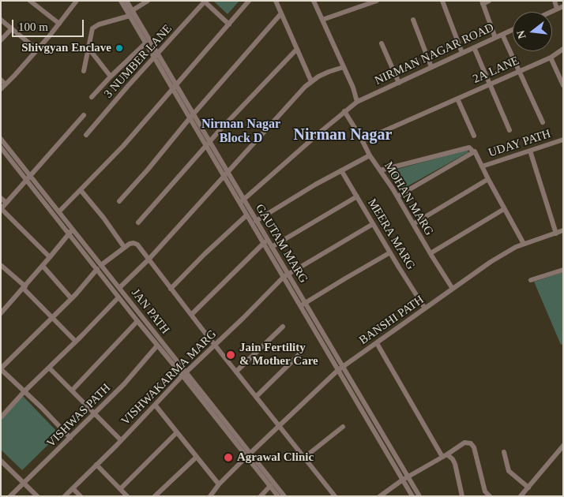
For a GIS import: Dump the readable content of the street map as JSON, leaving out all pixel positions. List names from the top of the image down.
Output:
{
  "streets": {
    "street": [
      "NIRMAN NAGAR ROAD",
      "3 NUMBER LANE",
      "2A LANE",
      "UDAY PATH",
      "MOHAN MARG",
      "MEERA MARG",
      "GAUTAM MARG",
      "JAN PATH",
      "BANSHI PATH",
      "VISHWAKARMA MARG",
      "VISHWAS PATH"
    ]
  },
  "crossings": [
    ["2A LANE", "MOHAN MARG"],
    ["MOHAN MARG", "BANSHI PATH"],
    ["MEERA MARG", "BANSHI PATH"],
    ["MEERA MARG", "VISHWAKARMA MARG"],
    ["GAUTAM MARG", "BANSHI PATH"],
    ["GAUTAM MARG", "VISHWAKARMA MARG"],
    ["JAN PATH", "BANSHI PATH"],
    ["JAN PATH", "VISHWAKARMA MARG"],
    ["JAN PATH", "VISHWAS PATH"]
  ],
  "districts": ["Nirman Nagar Block D", "Nirman Nagar"],
  "places": ["Shivgyan Enclave", "Jain Fertility & Mother Care", "Agrawal Clinic"],
  "scale_bar": "100 m",
  "north": "left"
}
